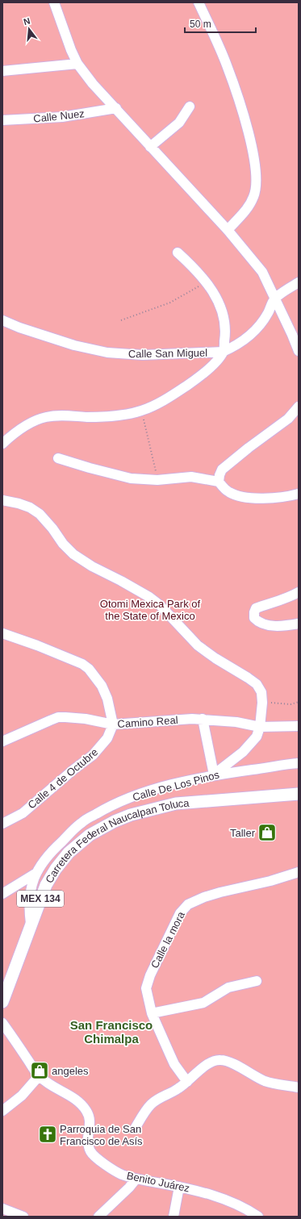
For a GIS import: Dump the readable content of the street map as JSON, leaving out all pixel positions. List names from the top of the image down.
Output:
{
  "streets": {
    "main road": ["Carretera Federal Naucalpan Toluca", "MEX 134"],
    "street": [
      "Calle Nuez",
      "Calle San Miguel",
      "Camino Real",
      "Calle 4 de Octubre",
      "Calle De Los Pinos",
      "Calle la mora",
      "Benito Juárez"
    ]
  },
  "crossings": [
    ["Camino Real", "Calle 4 de Octubre"],
    ["Calle De Los Pinos", "Carretera Federal Naucalpan Toluca"]
  ],
  "districts": ["San Francisco Chimalpa"],
  "parks": ["Otomi Mexica Park of the State of Mexico"],
  "places": {
    "shop": ["Taller", "angeles"],
    "church": ["Parroquia de San Francisco de Asís"]
  },
  "scale_bar": "50 m",
  "north": "top"
}
